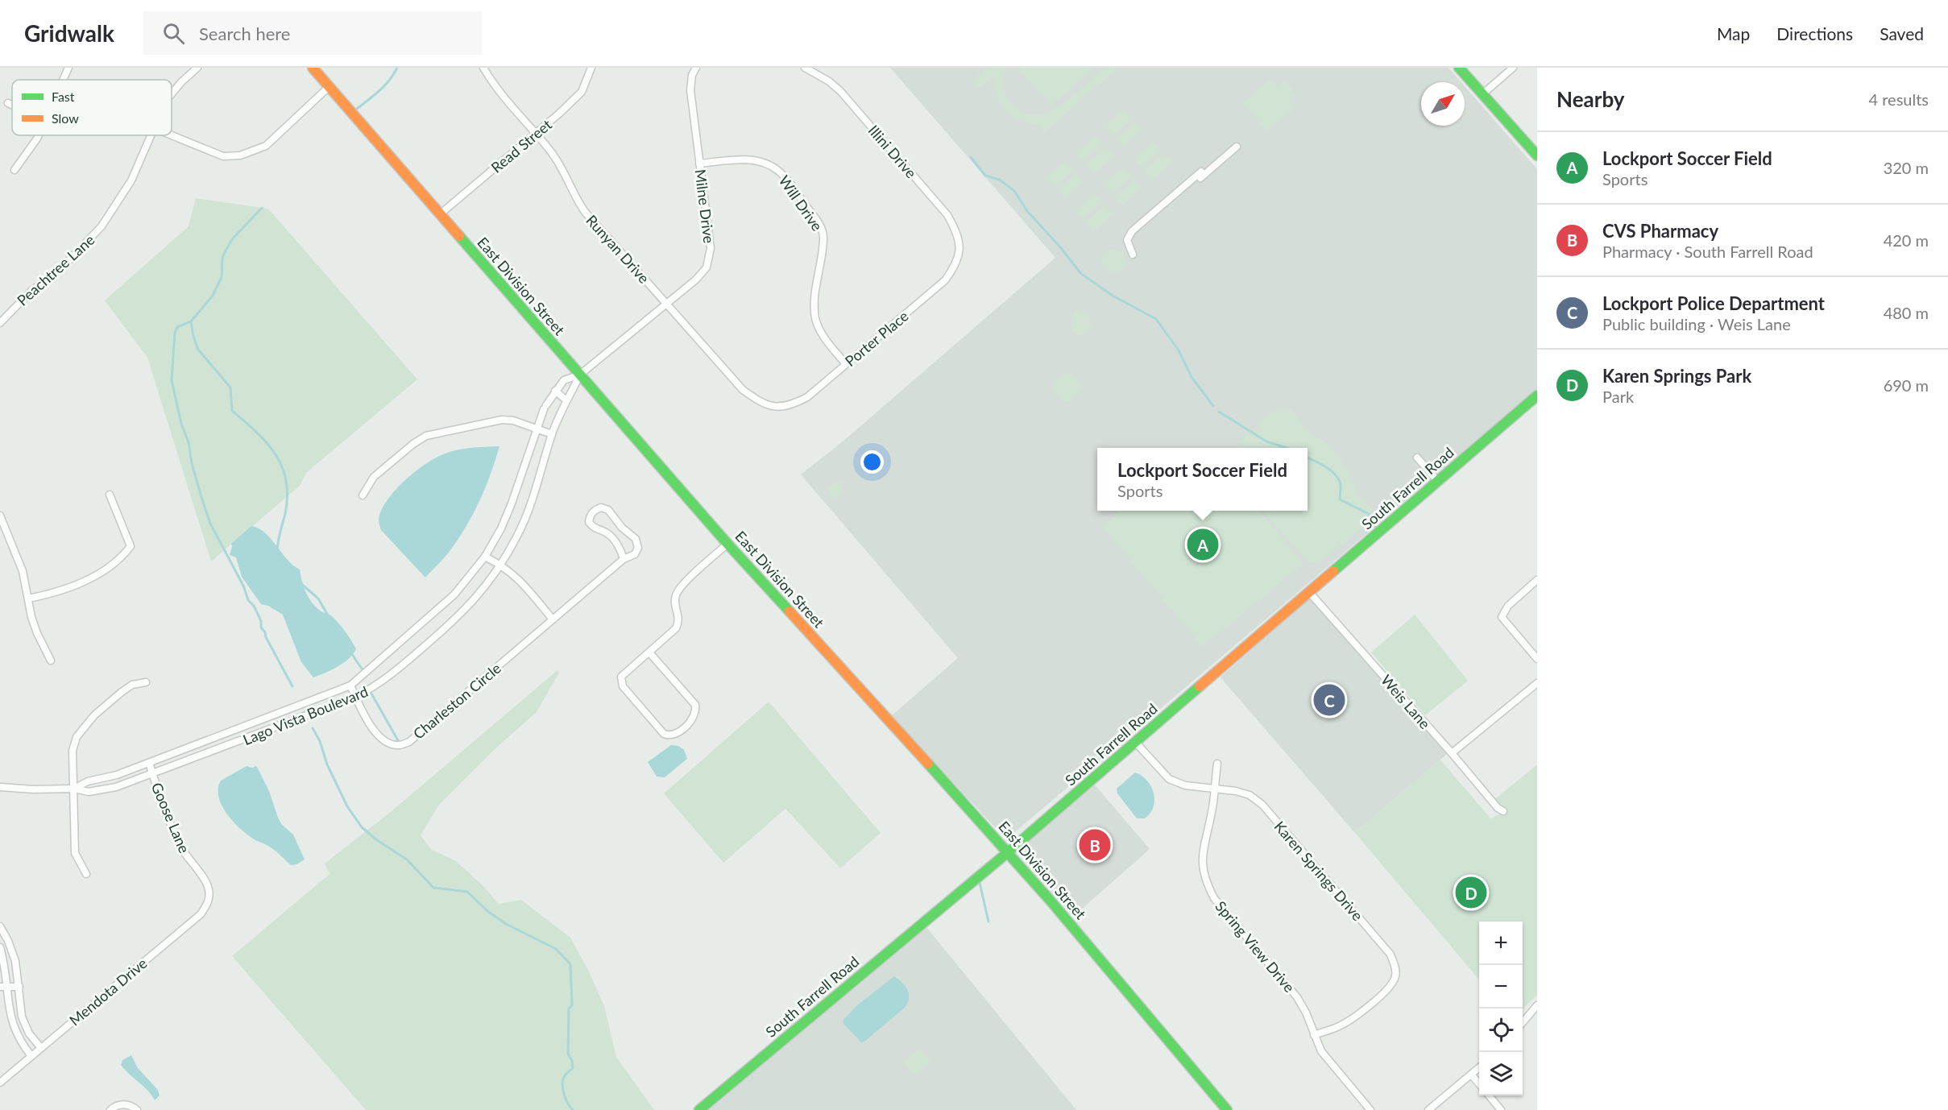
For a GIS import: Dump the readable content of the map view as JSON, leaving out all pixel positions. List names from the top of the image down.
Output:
{
  "streets": {
    "street": [
      "Read Street",
      "Illini Drive",
      "Will Drive",
      "Milne Drive",
      "Runyan Drive",
      "Peachtree Lane",
      "East Division Street",
      "Porter Place",
      "South Farrell Road",
      "Charleston Circle",
      "Weis Lane",
      "Lago Vista Boulevard",
      "Goose Lane",
      "Karen Springs Drive",
      "Spring View Drive",
      "Mendota Drive"
    ]
  },
  "crossings": [
    ["Read Street", "Runyan Drive"],
    ["Read Street", "East Division Street"],
    ["Illini Drive", "Porter Place"],
    ["Will Drive", "Milne Drive"],
    ["Will Drive", "Porter Place"],
    ["Milne Drive", "Runyan Drive"],
    ["Milne Drive", "East Division Street"],
    ["Milne Drive", "Lago Vista Boulevard"],
    ["Runyan Drive", "Porter Place"],
    ["East Division Street", "South Farrell Road"],
    ["East Division Street", "Lago Vista Boulevard"],
    ["South Farrell Road", "Weis Lane"],
    ["South Farrell Road", "Karen Springs Drive"],
    ["Charleston Circle", "Lago Vista Boulevard"],
    ["Lago Vista Boulevard", "Goose Lane"],
    ["Goose Lane", "Mendota Drive"],
    ["Karen Springs Drive", "Spring View Drive"]
  ],
  "legend": ["Fast", "Slow"],
  "north": "top right",
  "page": {
    "header": "Gridwalk",
    "search": "Search here",
    "nav": ["Map", "Directions", "Saved"],
    "heading": ["Nearby", "4 results"],
    "list": [
      {
        "mark": "A",
        "name": "Lockport Soccer Field",
        "note": "Sports",
        "value": "320 m"
      },
      {
        "mark": "B",
        "name": "CVS Pharmacy",
        "note": "Pharmacy · South Farrell Road",
        "value": "420 m"
      },
      {
        "mark": "C",
        "name": "Lockport Police Department",
        "note": "Public building · Weis Lane",
        "value": "480 m"
      },
      {
        "mark": "D",
        "name": "Karen Springs Park",
        "note": "Park",
        "value": "690 m"
      }
    ],
    "popup": ["Lockport Soccer Field", "Sports"],
    "pins": [
      "A",
      "C",
      "B",
      "D"
    ],
    "map_buttons": ["+", "−"]
  }
}
